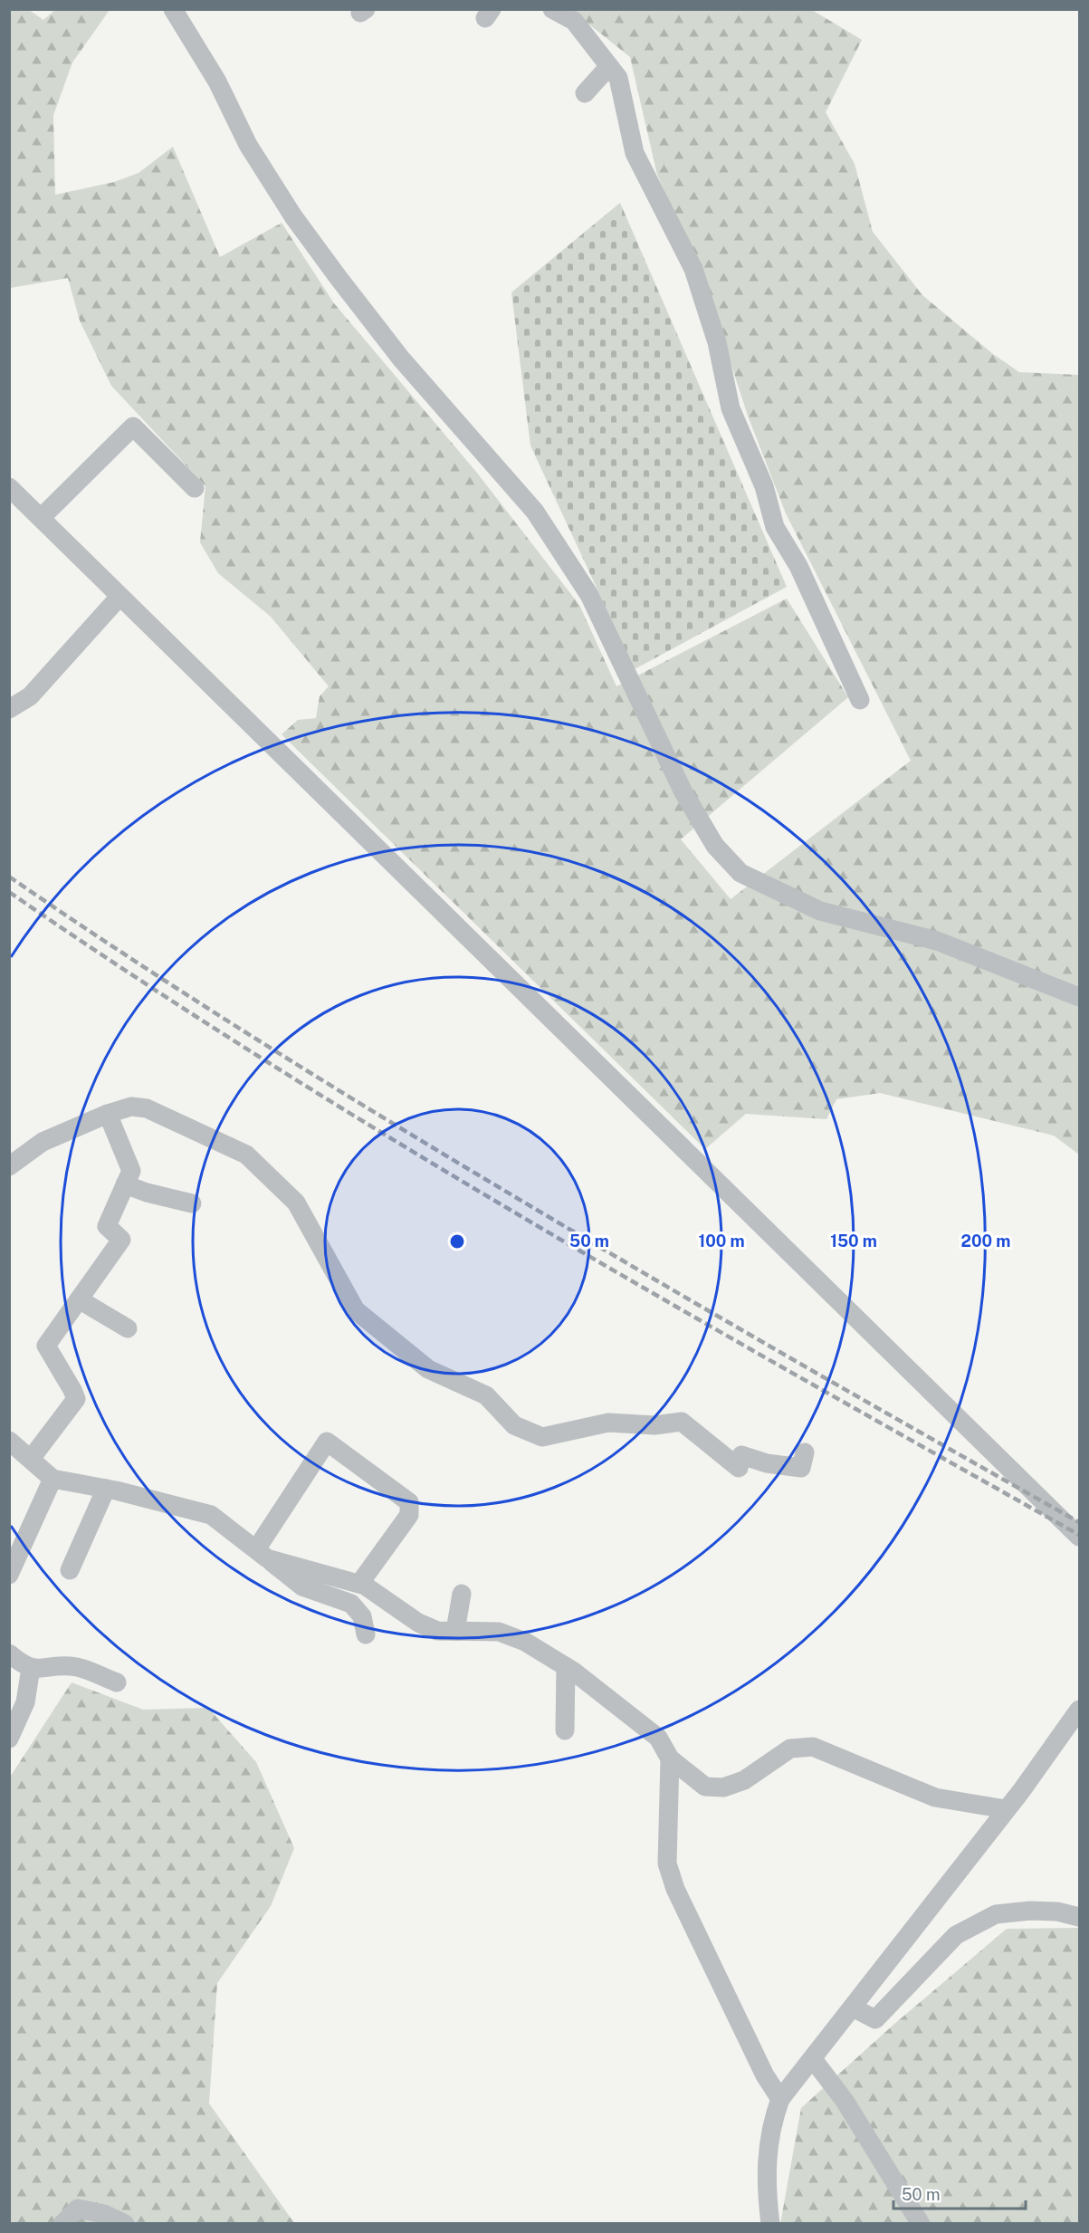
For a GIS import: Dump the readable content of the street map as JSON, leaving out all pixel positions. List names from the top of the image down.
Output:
{
  "scale_bar": "50 m",
  "rings": [
    "50 m",
    "100 m",
    "150 m",
    "200 m"
  ]
}
